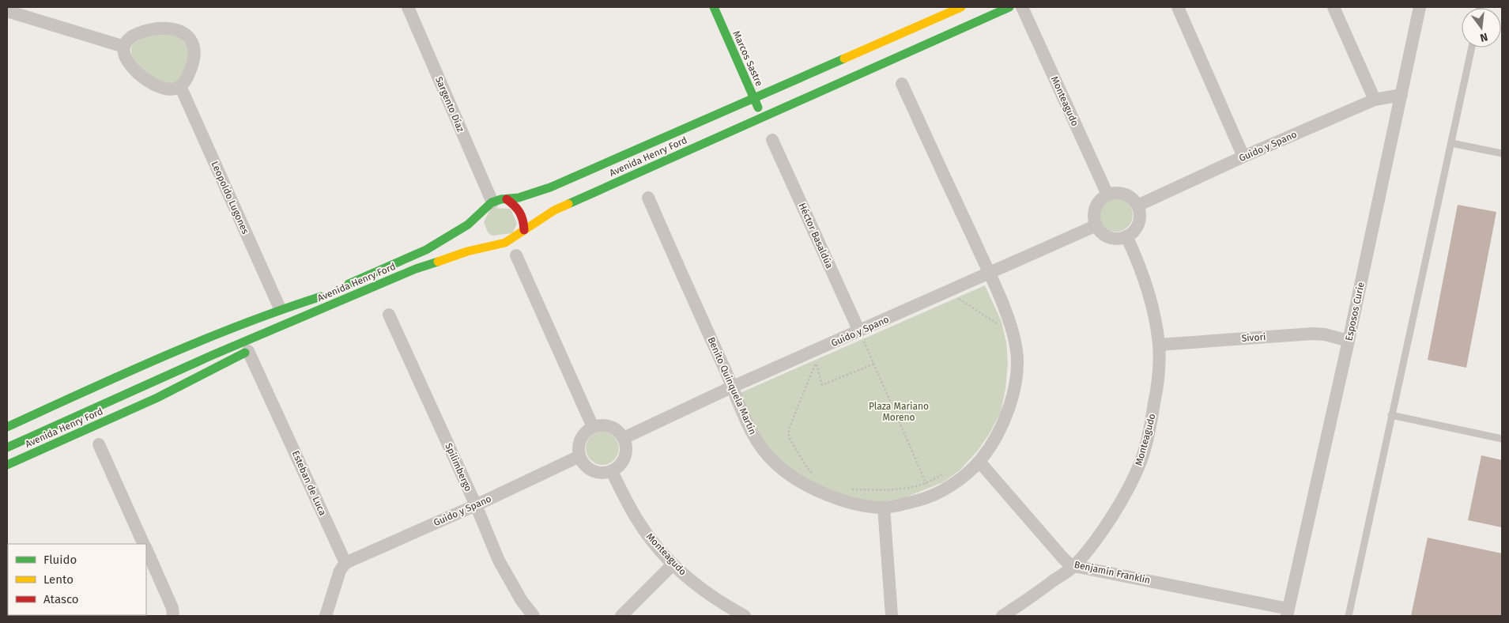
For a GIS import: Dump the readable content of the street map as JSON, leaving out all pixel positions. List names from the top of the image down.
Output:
{
  "streets": {
    "main road": ["Marcos Sastre", "Avenida Henry Ford"],
    "street": [
      "Monteagudo",
      "Sargento Díaz",
      "Guido y Spano",
      "Leopoldo Lugones",
      "Héctor Basaldúa",
      "Esposos Curie",
      "Sívori",
      "Benito Quinquela Martín",
      "Spilimbergo",
      "Esteban de Luca",
      "Benjamín Franklin"
    ]
  },
  "crossings": [
    ["Marcos Sastre", "Avenida Henry Ford"],
    ["Monteagudo", "Guido y Spano"],
    ["Monteagudo", "Sívori"],
    ["Monteagudo", "Benjamín Franklin"],
    ["Sargento Díaz", "Avenida Henry Ford"],
    ["Guido y Spano", "Héctor Basaldúa"],
    ["Guido y Spano", "Esposos Curie"],
    ["Guido y Spano", "Benito Quinquela Martín"],
    ["Guido y Spano", "Spilimbergo"],
    ["Guido y Spano", "Esteban de Luca"],
    ["Avenida Henry Ford", "Leopoldo Lugones"],
    ["Avenida Henry Ford", "Esteban de Luca"],
    ["Esposos Curie", "Sívori"],
    ["Esposos Curie", "Benjamín Franklin"],
    ["Benito Quinquela Martín", "Benjamín Franklin"]
  ],
  "parks": ["Plaza Mariano Moreno"],
  "legend": ["Fluido", "Lento", "Atasco"],
  "north": "bottom"
}
